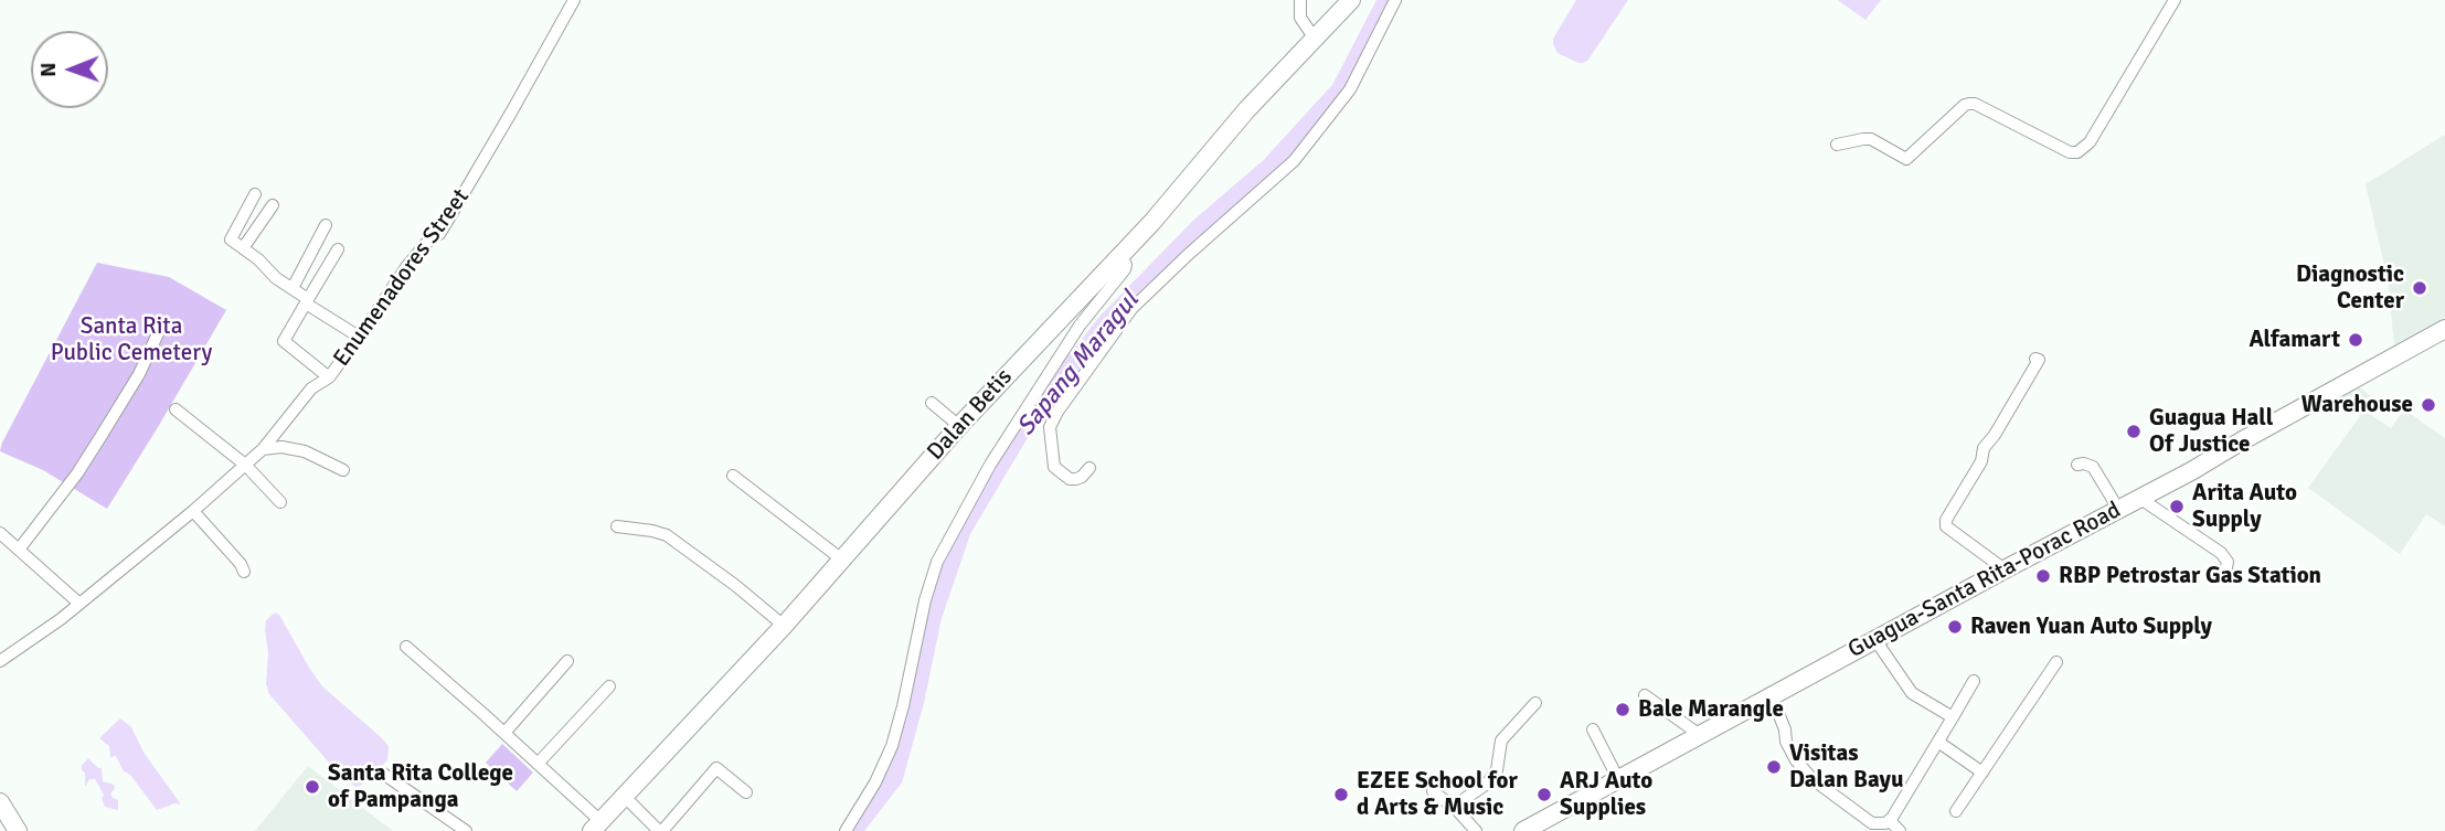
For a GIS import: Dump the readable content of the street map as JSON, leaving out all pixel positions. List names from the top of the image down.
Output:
{
  "streets": {
    "street": ["Enumenadores Street", "Dalan Betis", "Guagua-Santa Rita-Porac Road"]
  },
  "water": ["Sapang Maragul"],
  "parks": ["Santa Rita Public Cemetery"],
  "places": [
    "Diagnostic Center",
    "Alfamart",
    "Warehouse",
    "Guagua Hall Of Justice",
    "Arita Auto Supply",
    "RBP Petrostar Gas Station",
    "Raven Yuan Auto Supply",
    "Bale Marangle",
    "Visitas Dalan Bayu",
    "Santa Rita College of Pampanga",
    "EZEE School for d Arts & Music",
    "ARJ Auto Supplies"
  ],
  "north": "left"
}
